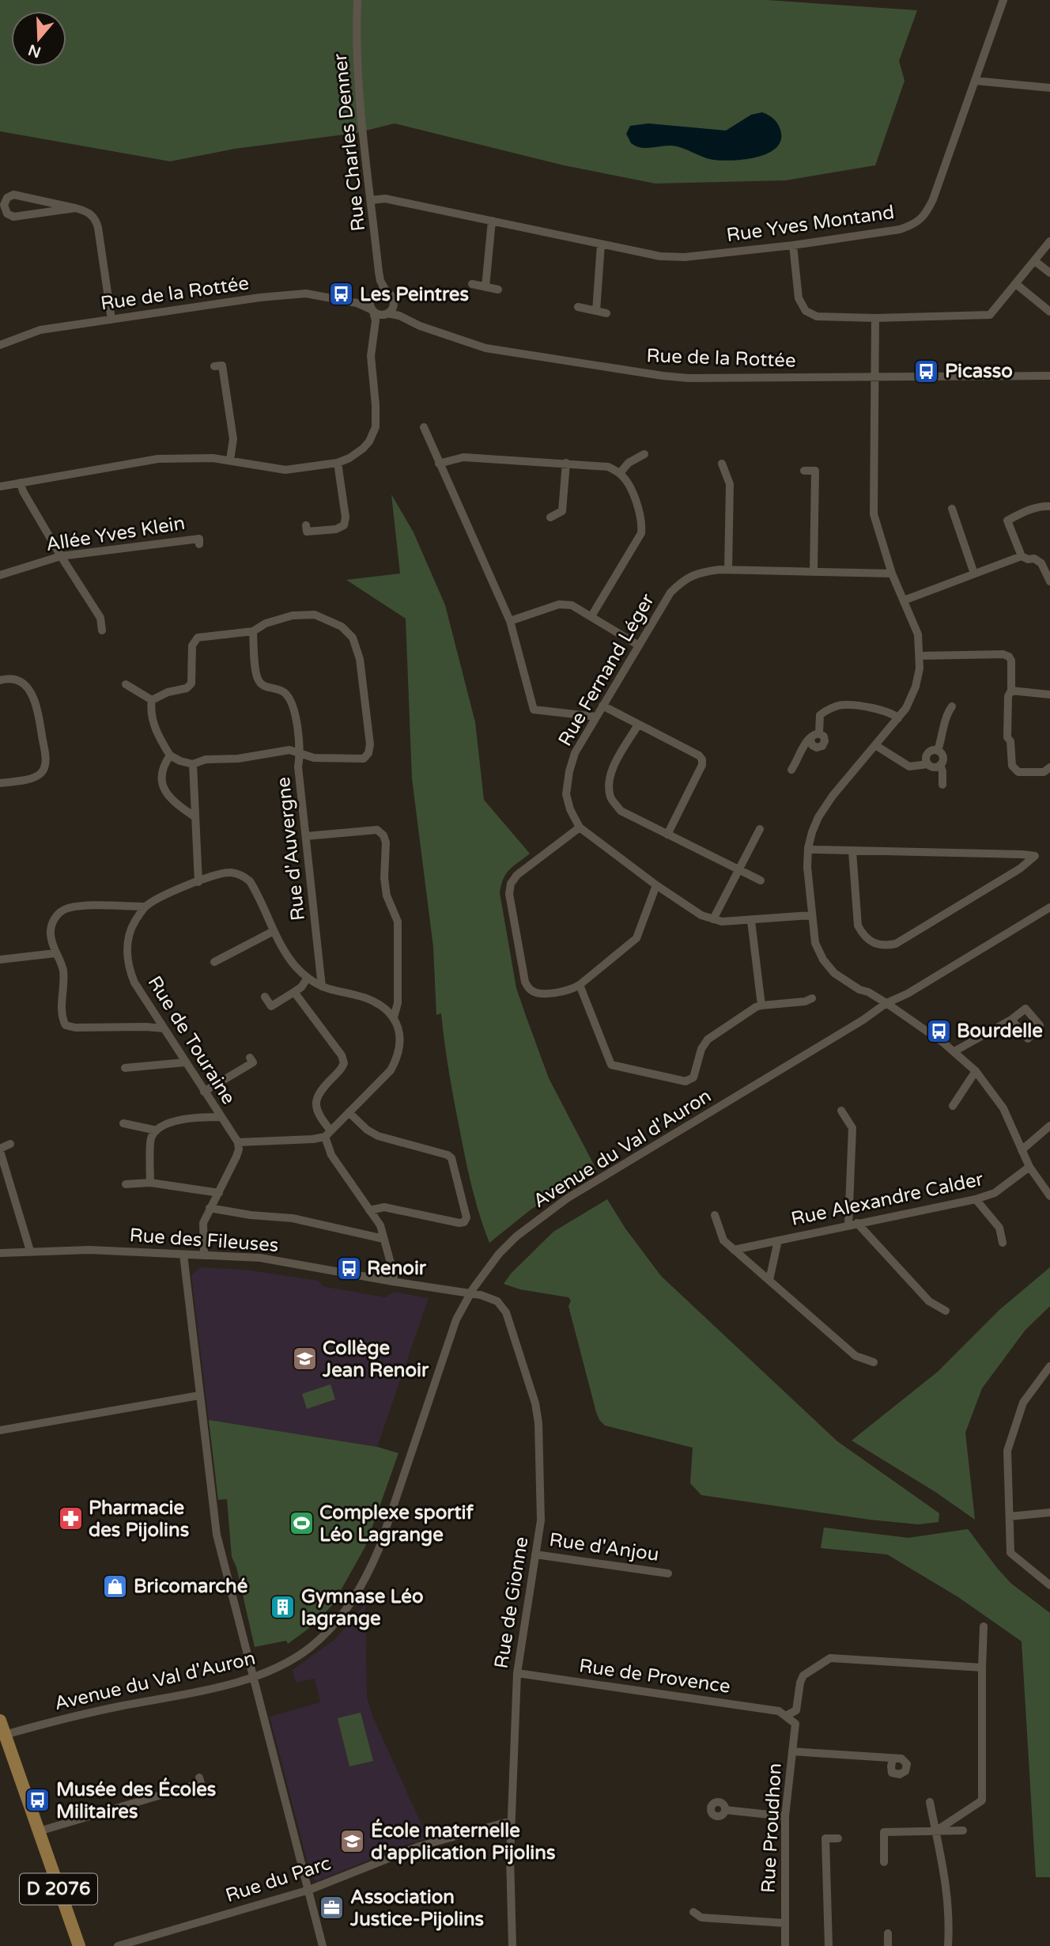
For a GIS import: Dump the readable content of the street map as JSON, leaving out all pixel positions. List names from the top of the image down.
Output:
{
  "streets": {
    "main road": ["D 2076"],
    "street": [
      "Rue Charles Denner",
      "Rue Yves Montand",
      "Rue de la Rottée",
      "Allée Yves Klein",
      "Rue Fernand Léger",
      "Rue d'Auvergne",
      "Rue de Touraine",
      "Avenue du Val d'Auron",
      "Rue Alexandre Calder",
      "Rue des Fileuses",
      "Rue d'Anjou",
      "Rue de Gionne",
      "Rue de Provence",
      "Rue Proudhon",
      "Rue du Parc"
    ]
  },
  "crossings": [
    ["Rue Charles Denner", "Rue Yves Montand"],
    ["Rue Charles Denner", "Rue de la Rottée"],
    ["Rue d'Auvergne", "Rue de Touraine"],
    ["Avenue du Val d'Auron", "Rue des Fileuses"],
    ["Avenue du Val d'Auron", "Rue de Gionne"],
    ["Avenue du Val d'Auron", "D 2076"],
    ["Rue des Fileuses", "Rue de Gionne"],
    ["Rue d'Anjou", "Rue de Gionne"],
    ["Rue de Gionne", "Rue de Provence"],
    ["Rue de Gionne", "Rue du Parc"],
    ["Rue de Provence", "Rue Proudhon"]
  ],
  "places": {
    "bus stop": [
      "Les Peintres",
      "Picasso",
      "Bourdelle",
      "Renoir",
      "Musée des Écoles Militaires"
    ],
    "school or university": ["Collège Jean Renoir", "École maternelle d'application Pijolins"],
    "pharmacy": ["Pharmacie des Pijolins"],
    "sports": ["Complexe sportif Léo Lagrange"],
    "shop": ["Bricomarché"],
    "building": ["Gymnase Léo lagrange"],
    "office": ["Association Justice-Pijolins"]
  },
  "north": "bottom"
}
